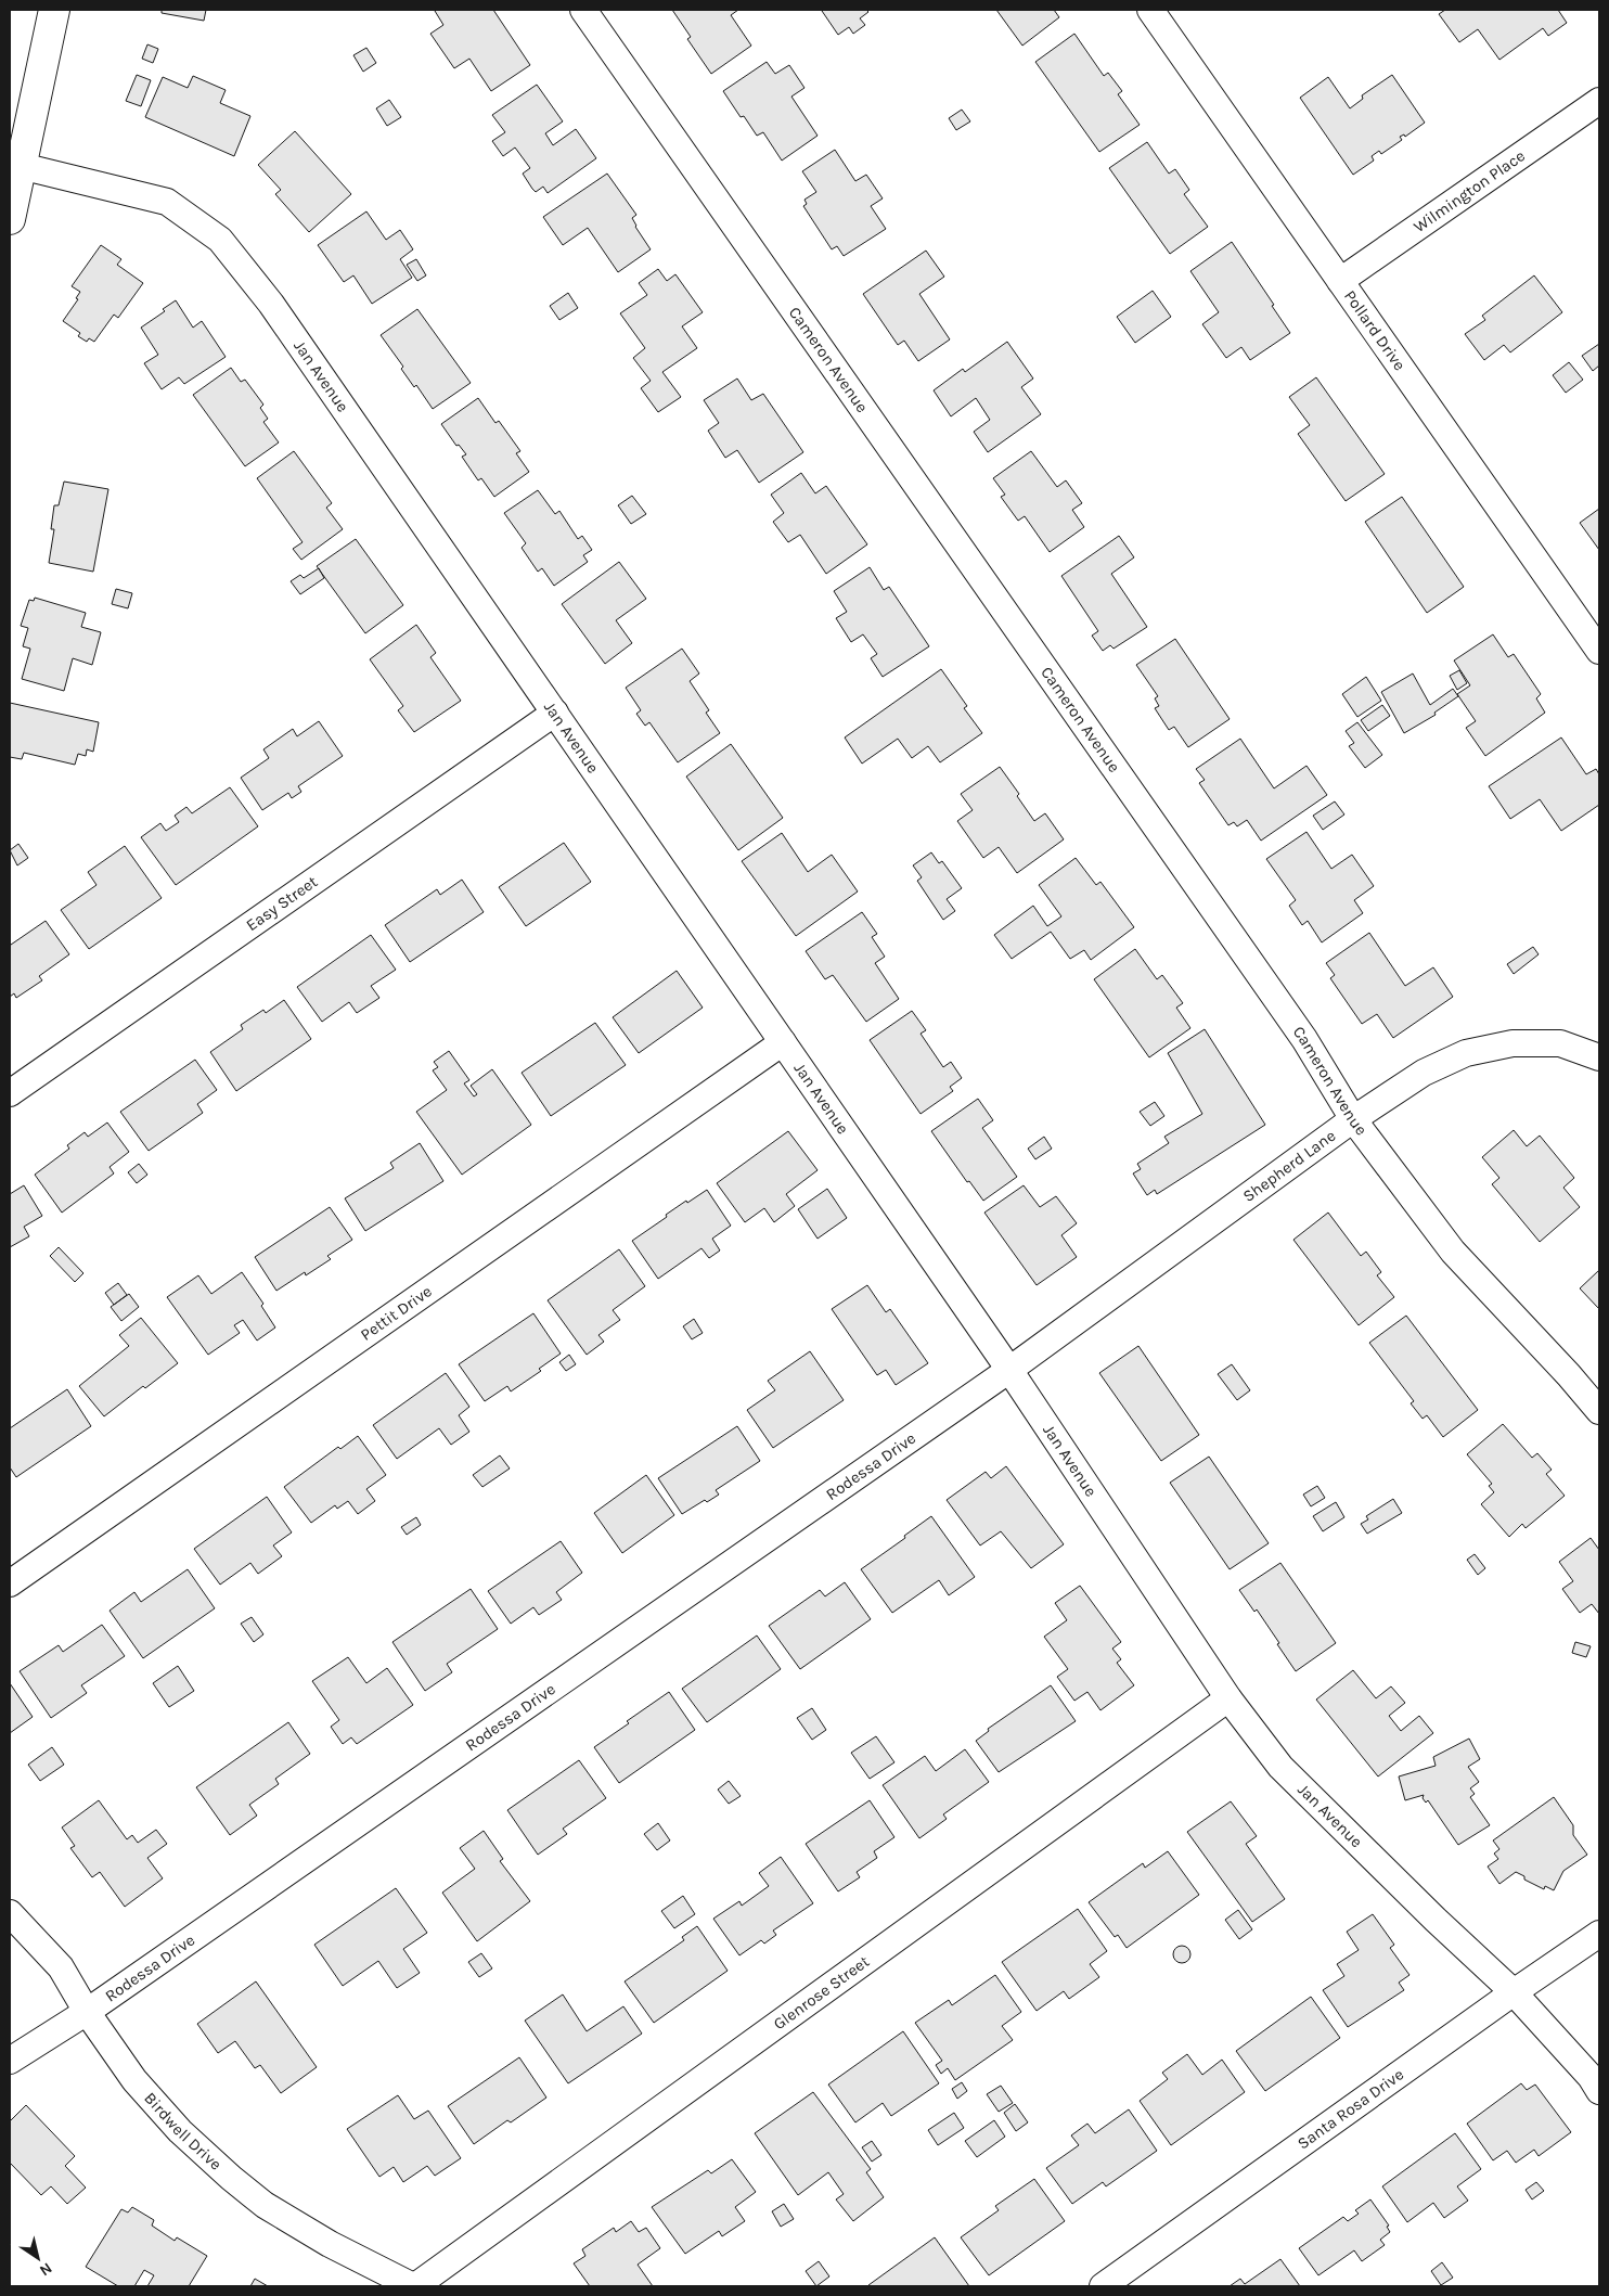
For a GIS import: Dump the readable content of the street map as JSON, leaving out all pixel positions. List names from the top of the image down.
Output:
{
  "streets": {
    "street": [
      "Wilmington Place",
      "Pollard Drive",
      "Cameron Avenue",
      "Jan Avenue",
      "Easy Street",
      "Shepherd Lane",
      "Pettit Drive",
      "Rodessa Drive",
      "Glenrose Street",
      "Santa Rosa Drive",
      "Birdwell Drive"
    ]
  },
  "crossings": [
    ["Wilmington Place", "Pollard Drive"],
    ["Cameron Avenue", "Shepherd Lane"],
    ["Jan Avenue", "Easy Street"],
    ["Jan Avenue", "Shepherd Lane"],
    ["Jan Avenue", "Pettit Drive"],
    ["Jan Avenue", "Rodessa Drive"],
    ["Jan Avenue", "Glenrose Street"],
    ["Jan Avenue", "Santa Rosa Drive"],
    ["Shepherd Lane", "Rodessa Drive"],
    ["Rodessa Drive", "Birdwell Drive"],
    ["Glenrose Street", "Birdwell Drive"]
  ],
  "north": "bottom right"
}
